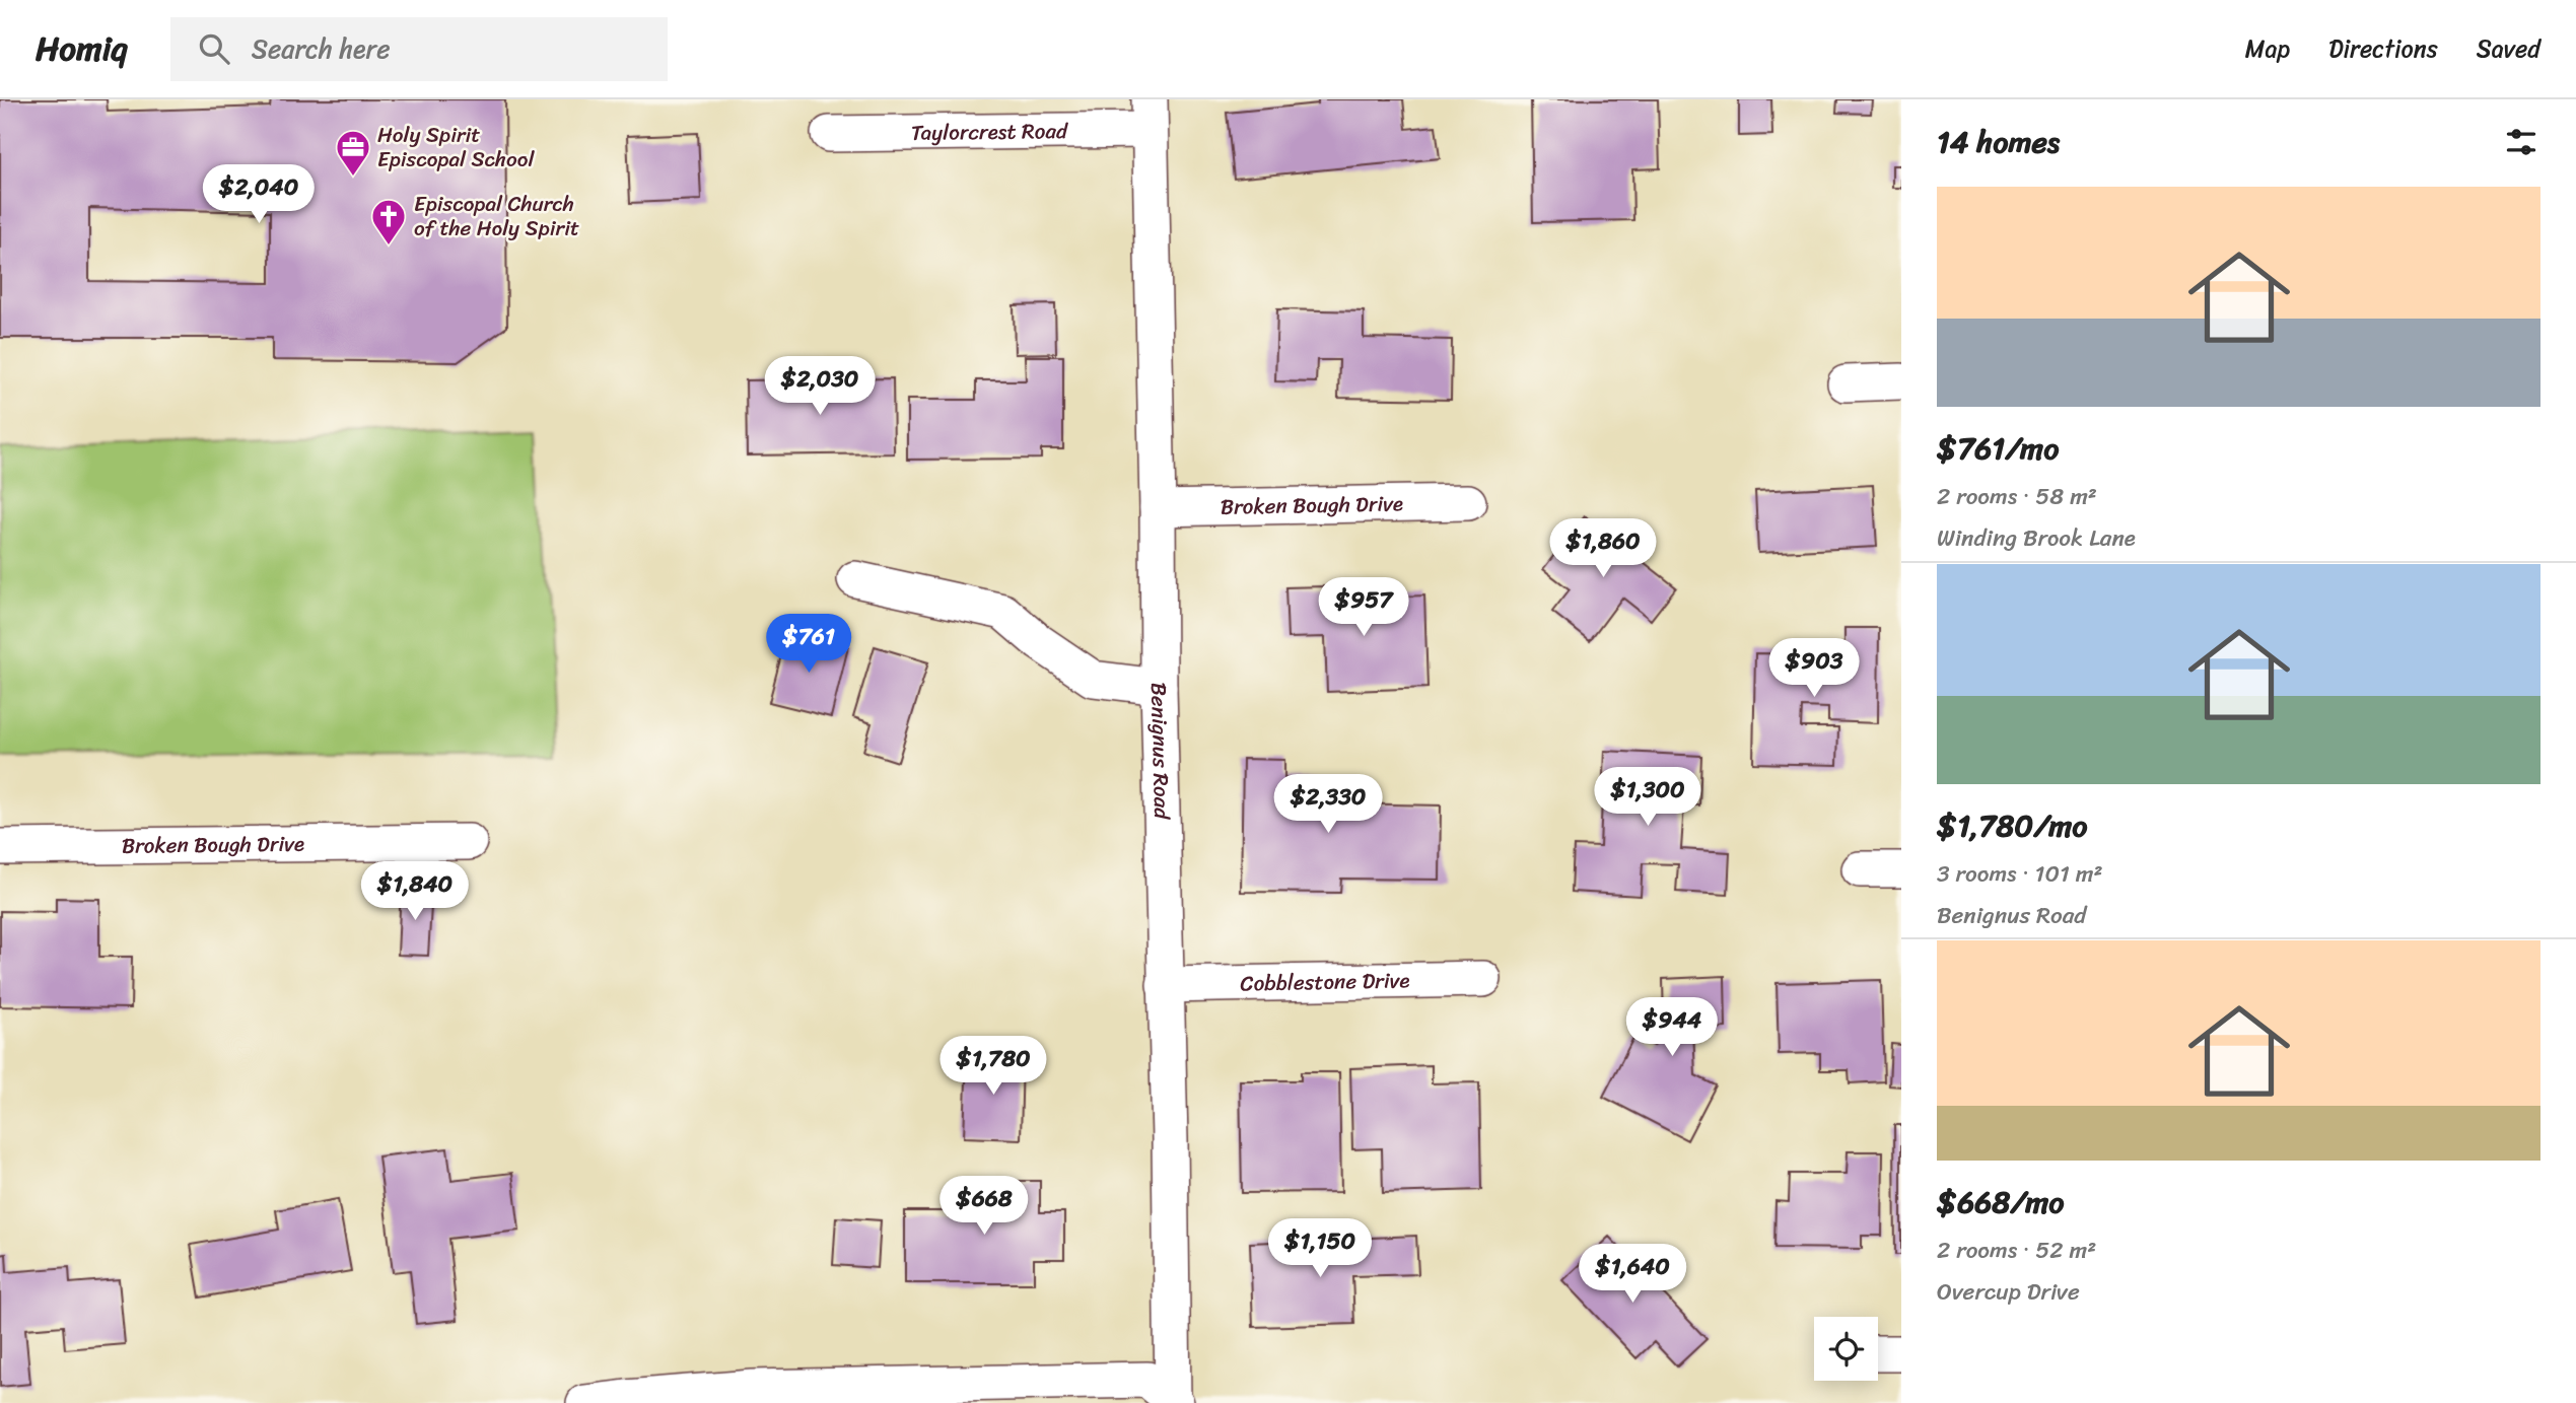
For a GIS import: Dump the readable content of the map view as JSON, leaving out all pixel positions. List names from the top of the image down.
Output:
{
  "streets": {
    "street": [
      "Taylorcrest Road",
      "Broken Bough Drive",
      "Benignus Road",
      "Cobblestone Drive"
    ]
  },
  "crossings": [
    ["Taylorcrest Road", "Benignus Road"],
    ["Broken Bough Drive", "Benignus Road"],
    ["Benignus Road", "Cobblestone Drive"]
  ],
  "places": {
    "office": ["Holy Spirit Episcopal School"],
    "church": ["Episcopal Church of the Holy Spirit"]
  },
  "page": {
    "header": "Homiq",
    "search": "Search here",
    "nav": ["Map", "Directions", "Saved"],
    "heading": "14 homes",
    "price": [
      "$2,040",
      "$2,030",
      "$1,860",
      "$957",
      "$761",
      "$903",
      "$1,300",
      "$2,330",
      "$1,840",
      "$944",
      "$1,780",
      "$668",
      "$1,150",
      "$1,640"
    ],
    "list": [
      {
        "name": "$761/mo",
        "note": "2 rooms · 58 m² · Winding Brook Lane"
      },
      {
        "name": "$1,780/mo",
        "note": "3 rooms · 101 m² · Benignus Road"
      },
      {
        "name": "$668/mo",
        "note": "2 rooms · 52 m² · Overcup Drive"
      }
    ]
  }
}
